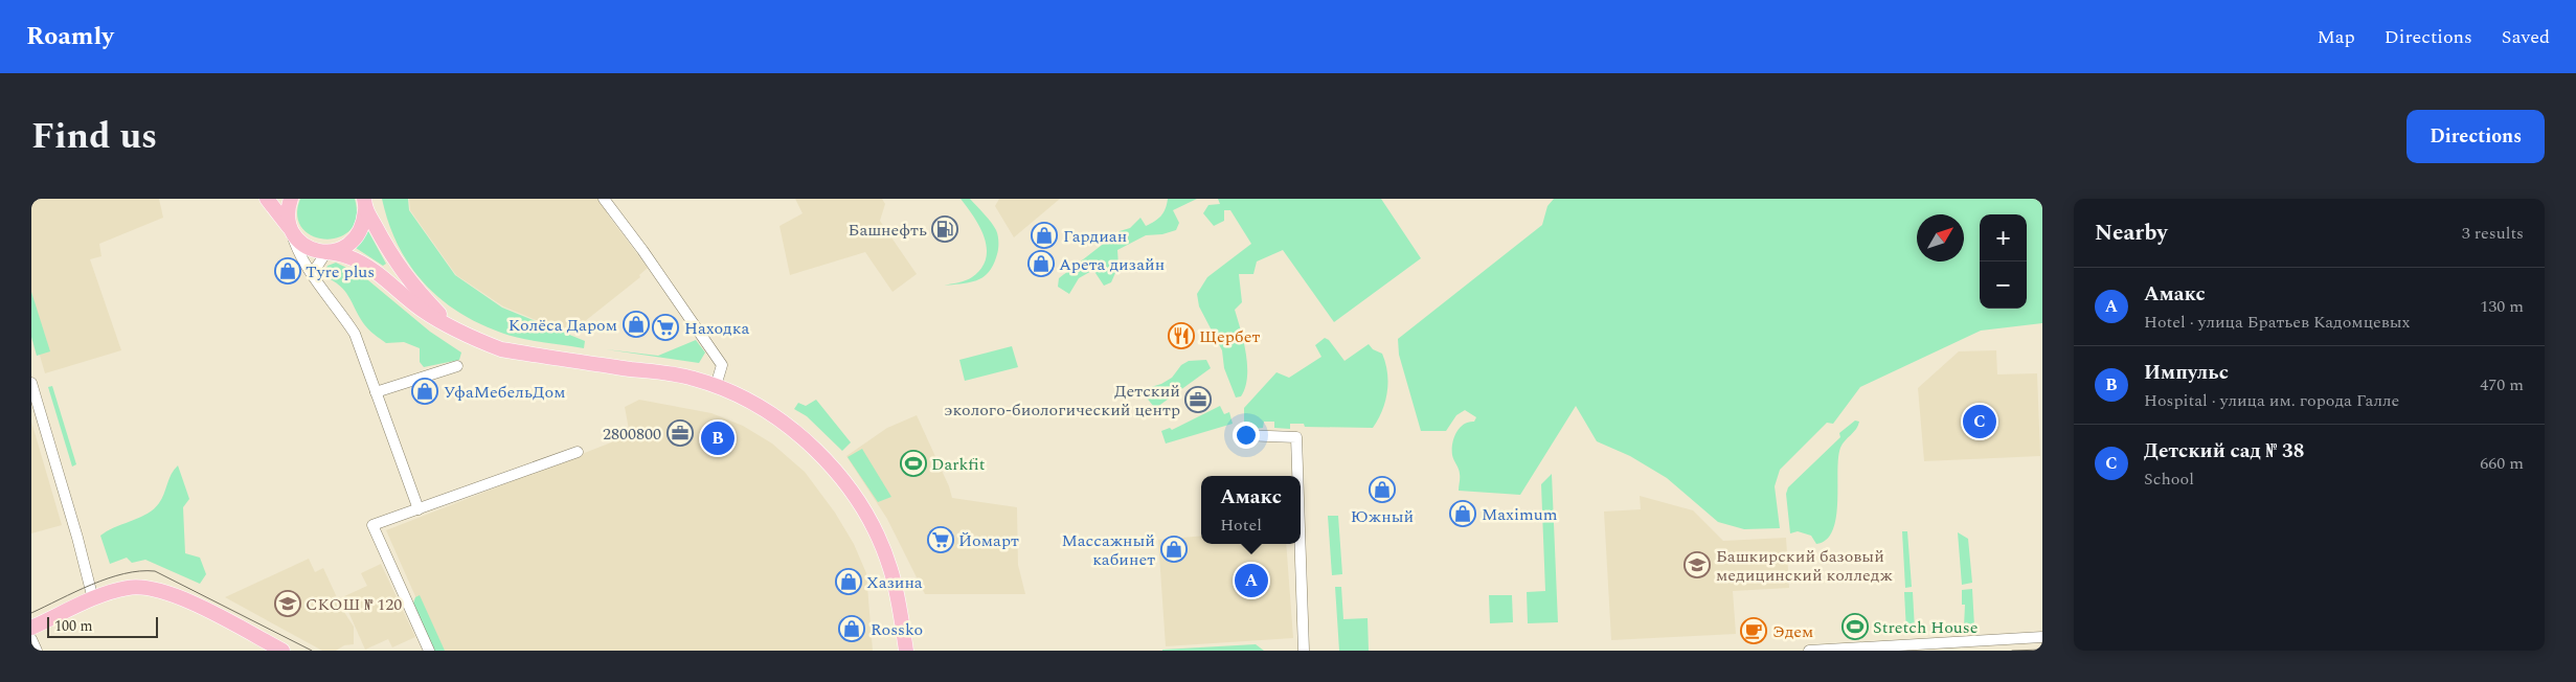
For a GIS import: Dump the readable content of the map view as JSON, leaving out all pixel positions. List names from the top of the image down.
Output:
{
  "places": {
    "fuel station": ["Башнефть"],
    "shop": [
      "Гардиан",
      "Арета дизайн",
      "Tyre plus",
      "Колёса Даром",
      "УфаМебельДом",
      "Южный",
      "Maximum",
      "Массажный кабинет",
      "Хазина",
      "Rossko"
    ],
    "supermarket": ["Находка", "Йомарт"],
    "restaurant": ["Щербет"],
    "office": ["Детский эколого-биологический центр", "2800800"],
    "sports": ["Darkfit", "Stretch House"],
    "school or university": ["Башкирский базовый медицинский колледж", "СКОШ № 120"],
    "cafe": ["Эдем"]
  },
  "scale_bar": "100 m",
  "north": "top right",
  "page": {
    "header": "Roamly",
    "nav": ["Map", "Directions", "Saved"],
    "title": "Find us",
    "buttons": "Directions",
    "heading": ["Nearby", "3 results"],
    "map_buttons": ["+", "−"],
    "list": [
      {
        "mark": "A",
        "name": "Амакс",
        "note": "Hotel · улица Братьев Кадомцевых",
        "value": "130 m"
      },
      {
        "mark": "B",
        "name": "Импульс",
        "note": "Hospital · улица им. города Галле",
        "value": "470 m"
      },
      {
        "mark": "C",
        "name": "Детский сад № 38",
        "note": "School",
        "value": "660 m"
      }
    ],
    "pins": ["C", "B", "A"],
    "popup": ["Амакс", "Hotel"],
    "scale": "100 m"
  }
}
